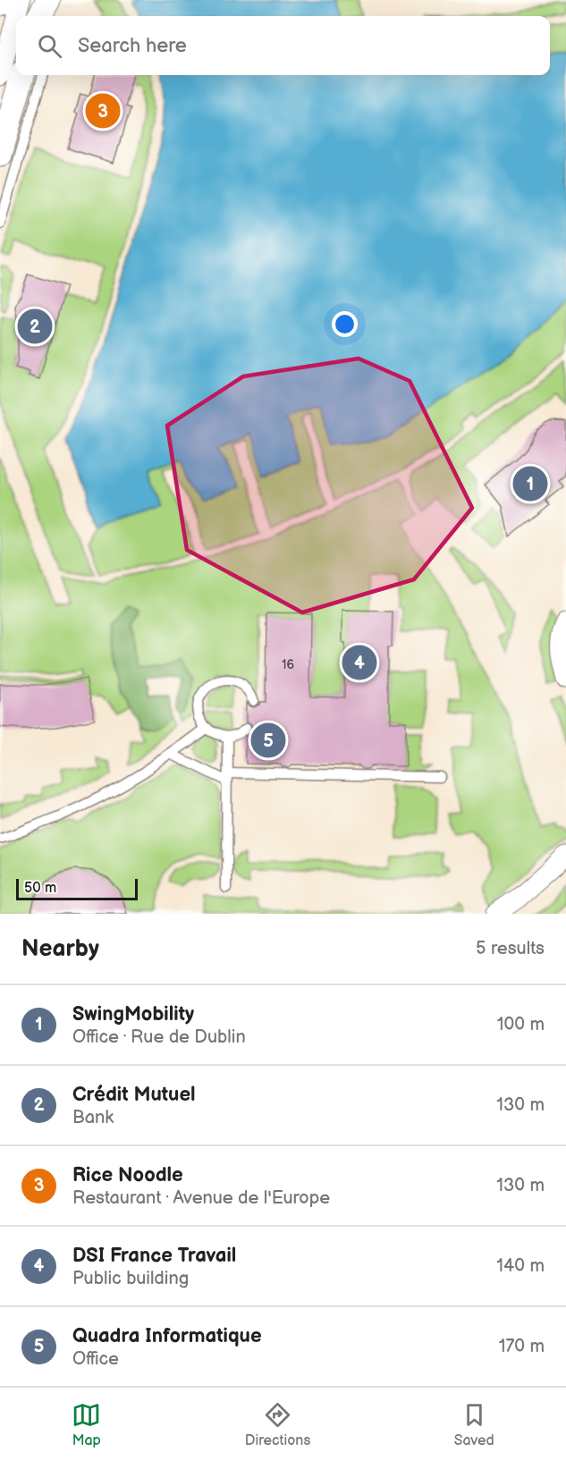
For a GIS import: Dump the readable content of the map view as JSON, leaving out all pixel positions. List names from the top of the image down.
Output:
{
  "house_numbers": ["16"],
  "scale_bar": "50 m",
  "page": {
    "search": "Search here",
    "pins": [
      "3",
      "2",
      "1",
      "4",
      "5"
    ],
    "scale": "50 m",
    "heading": ["Nearby", "5 results"],
    "list": [
      {
        "mark": "1",
        "name": "SwingMobility",
        "note": "Office · Rue de Dublin",
        "value": "100 m"
      },
      {
        "mark": "2",
        "name": "Crédit Mutuel",
        "note": "Bank",
        "value": "130 m"
      },
      {
        "mark": "3",
        "name": "Rice Noodle",
        "note": "Restaurant · Avenue de l'Europe",
        "value": "130 m"
      },
      {
        "mark": "4",
        "name": "DSI France Travail",
        "note": "Public building",
        "value": "140 m"
      },
      {
        "mark": "5",
        "name": "Quadra Informatique",
        "note": "Office",
        "value": "170 m"
      }
    ],
    "nav": ["Map", "Directions", "Saved"]
  }
}
